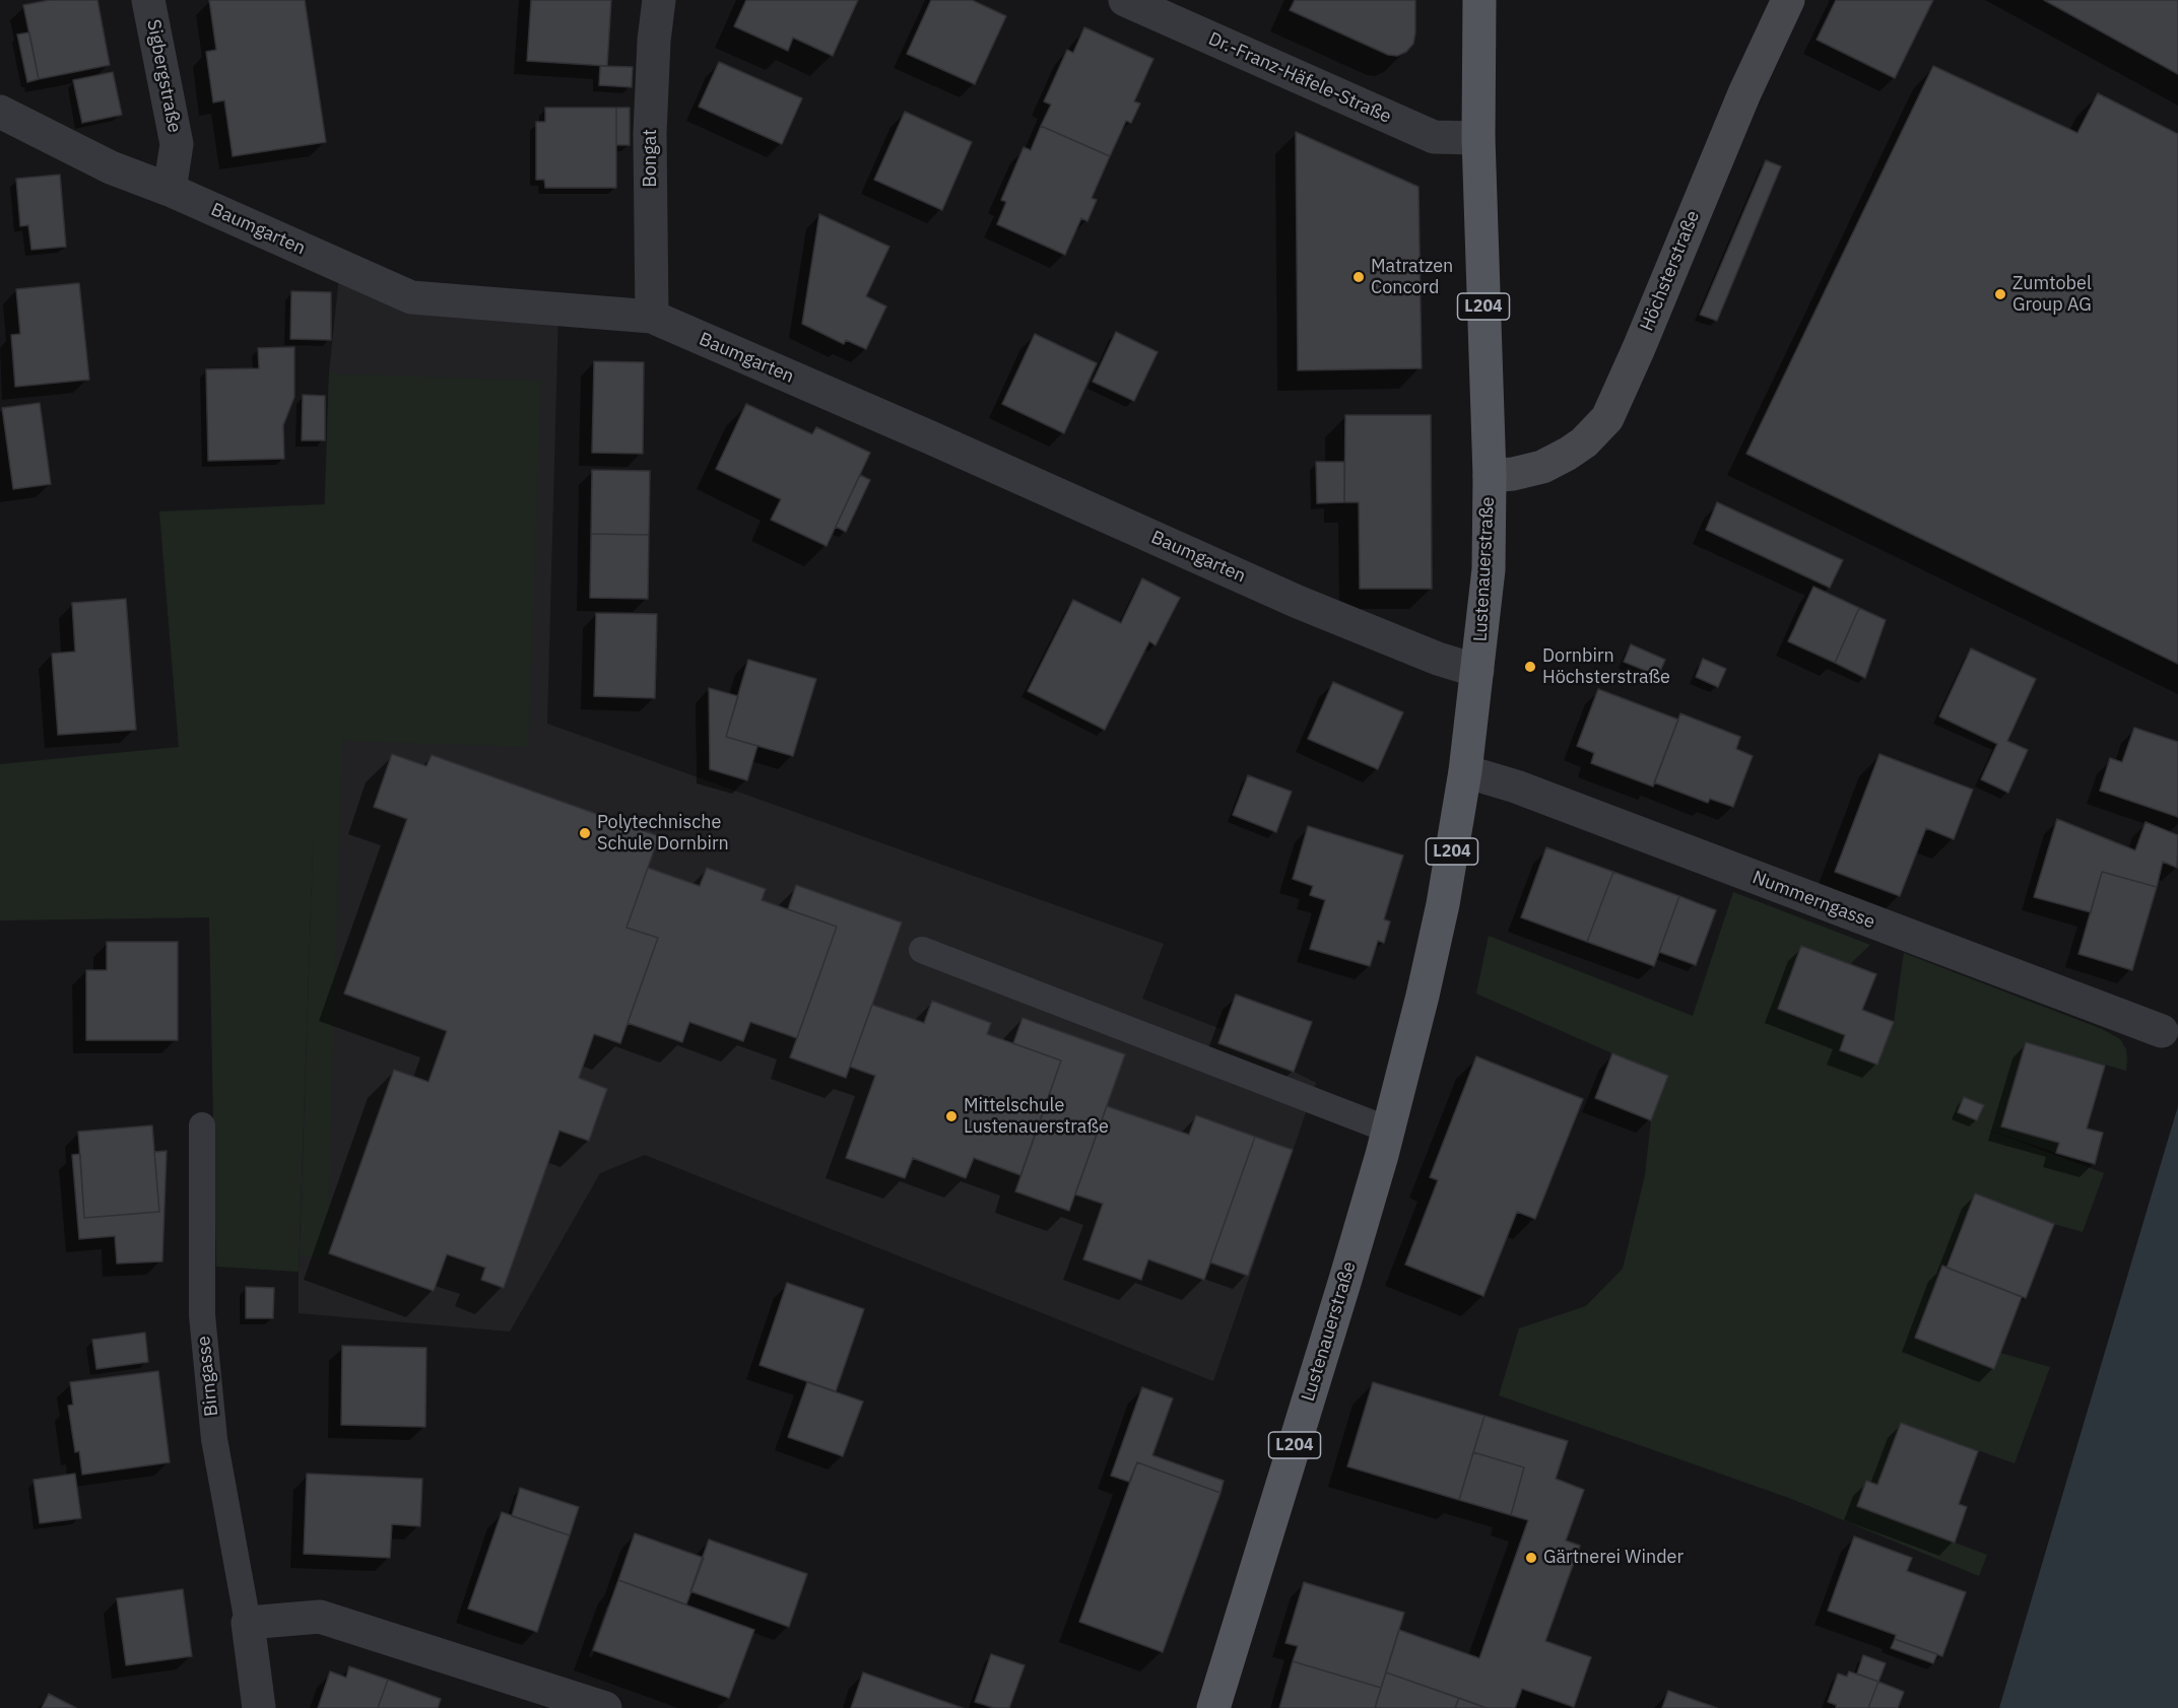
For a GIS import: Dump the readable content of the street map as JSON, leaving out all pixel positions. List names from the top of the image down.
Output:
{
  "streets": {
    "main road": ["Höchsterstraße", "L204", "Lustenauerstraße"],
    "street": [
      "Sigbergstraße",
      "Dr.-Franz-Häfele-Straße",
      "Bongat",
      "Baumgarten",
      "Nummerngasse",
      "Birngasse"
    ]
  },
  "crossings": [
    ["Sigbergstraße", "Baumgarten"],
    ["Dr.-Franz-Häfele-Straße", "Lustenauerstraße"],
    ["Bongat", "Baumgarten"],
    ["Baumgarten", "Lustenauerstraße"],
    ["Höchsterstraße", "Lustenauerstraße"],
    ["Lustenauerstraße", "Nummerngasse"]
  ],
  "places": [
    "Matratzen Concord",
    "Zumtobel Group AG",
    "Dornbirn Höchsterstraße",
    "Polytechnische Schule Dornbirn",
    "Mittelschule Lustenauerstraße",
    "Gärtnerei Winder"
  ]
}
